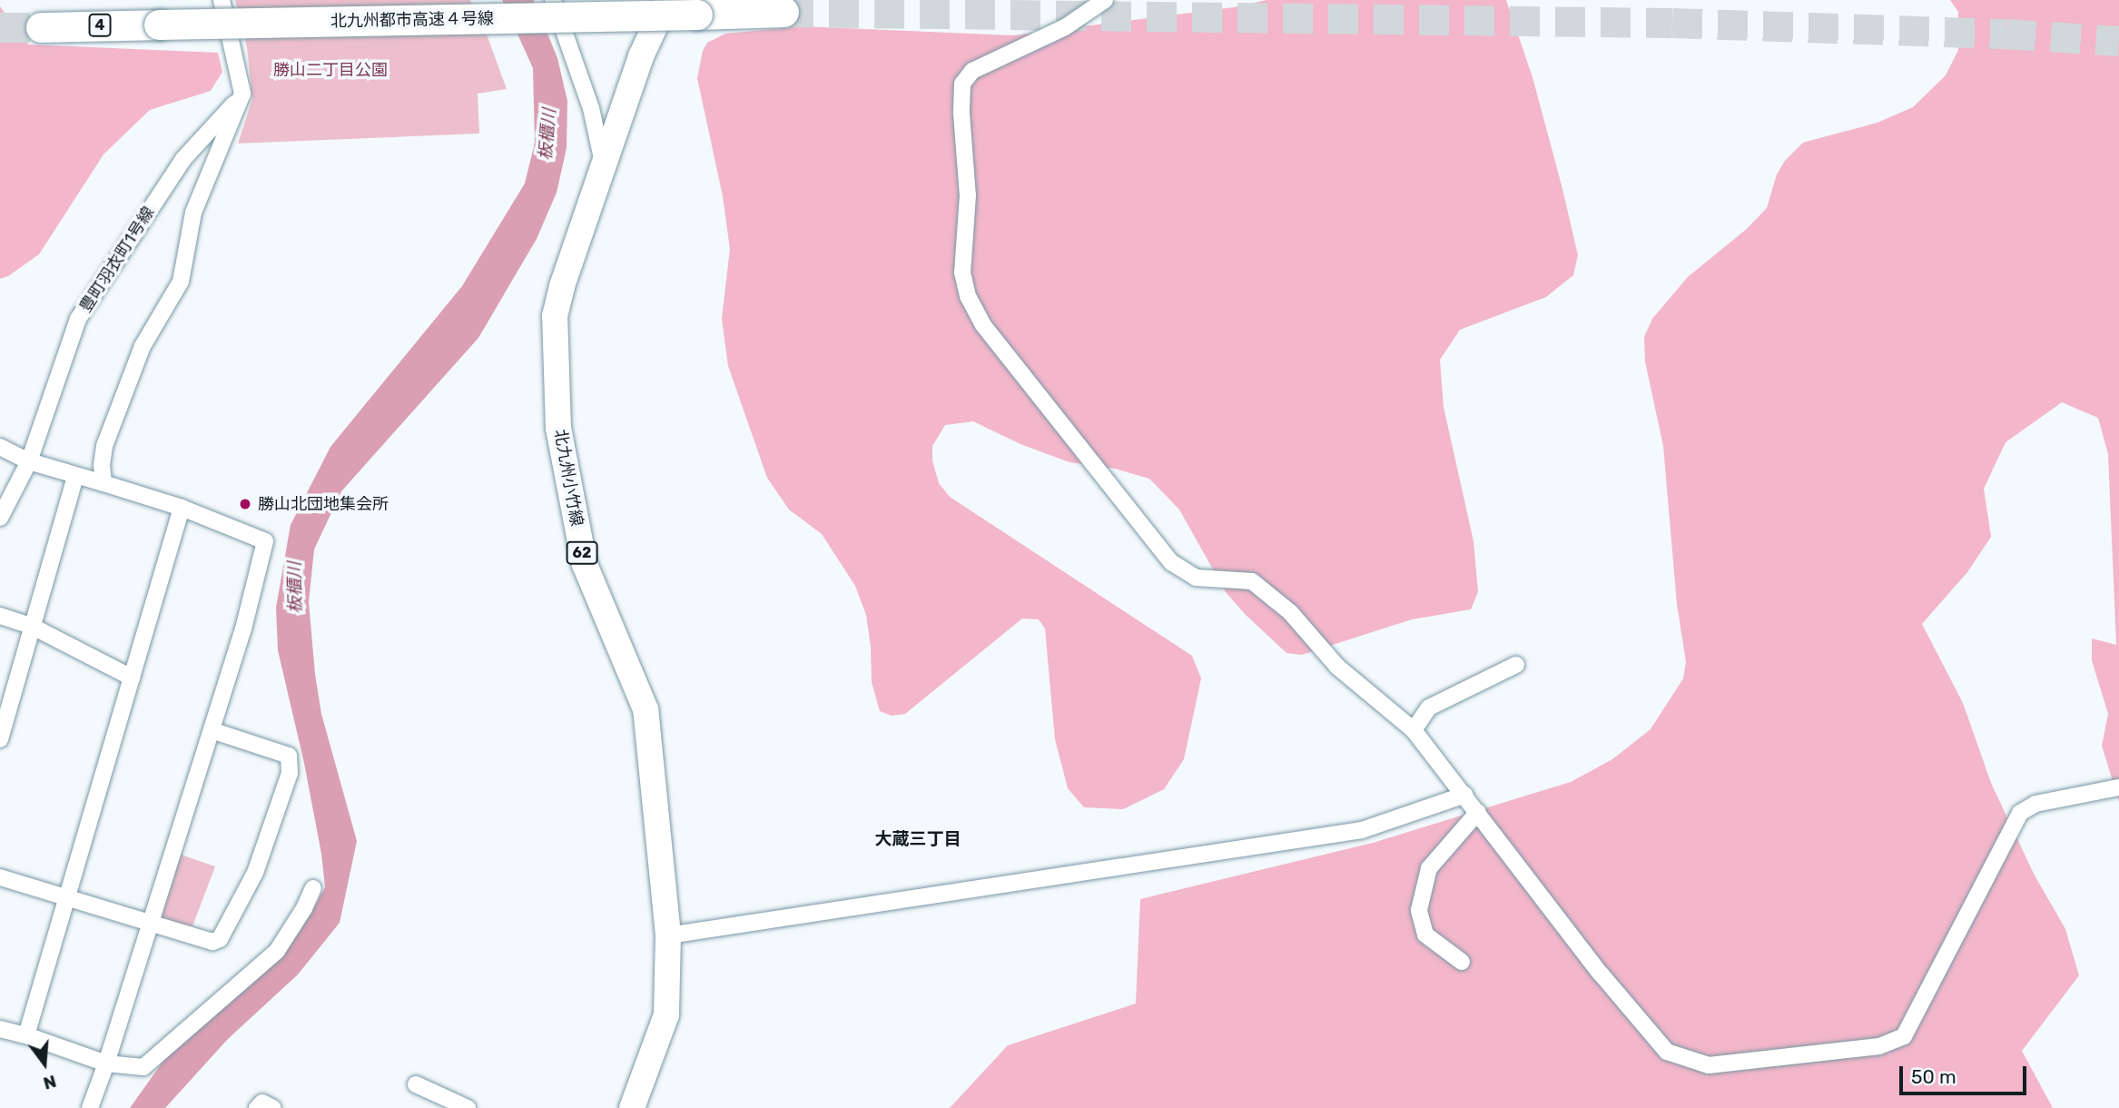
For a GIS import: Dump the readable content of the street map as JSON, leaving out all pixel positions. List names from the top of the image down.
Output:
{
  "streets": {
    "highway": ["北九州都市高速４号線", "4"],
    "main road": ["北九州小竹線", "62"],
    "street": ["豊町羽衣町1号線"]
  },
  "districts": ["大蔵三丁目"],
  "water": ["板櫃川"],
  "parks": ["勝山二丁目公園"],
  "places": ["勝山北団地集会所"],
  "scale_bar": "50 m",
  "north": "bottom"
}
